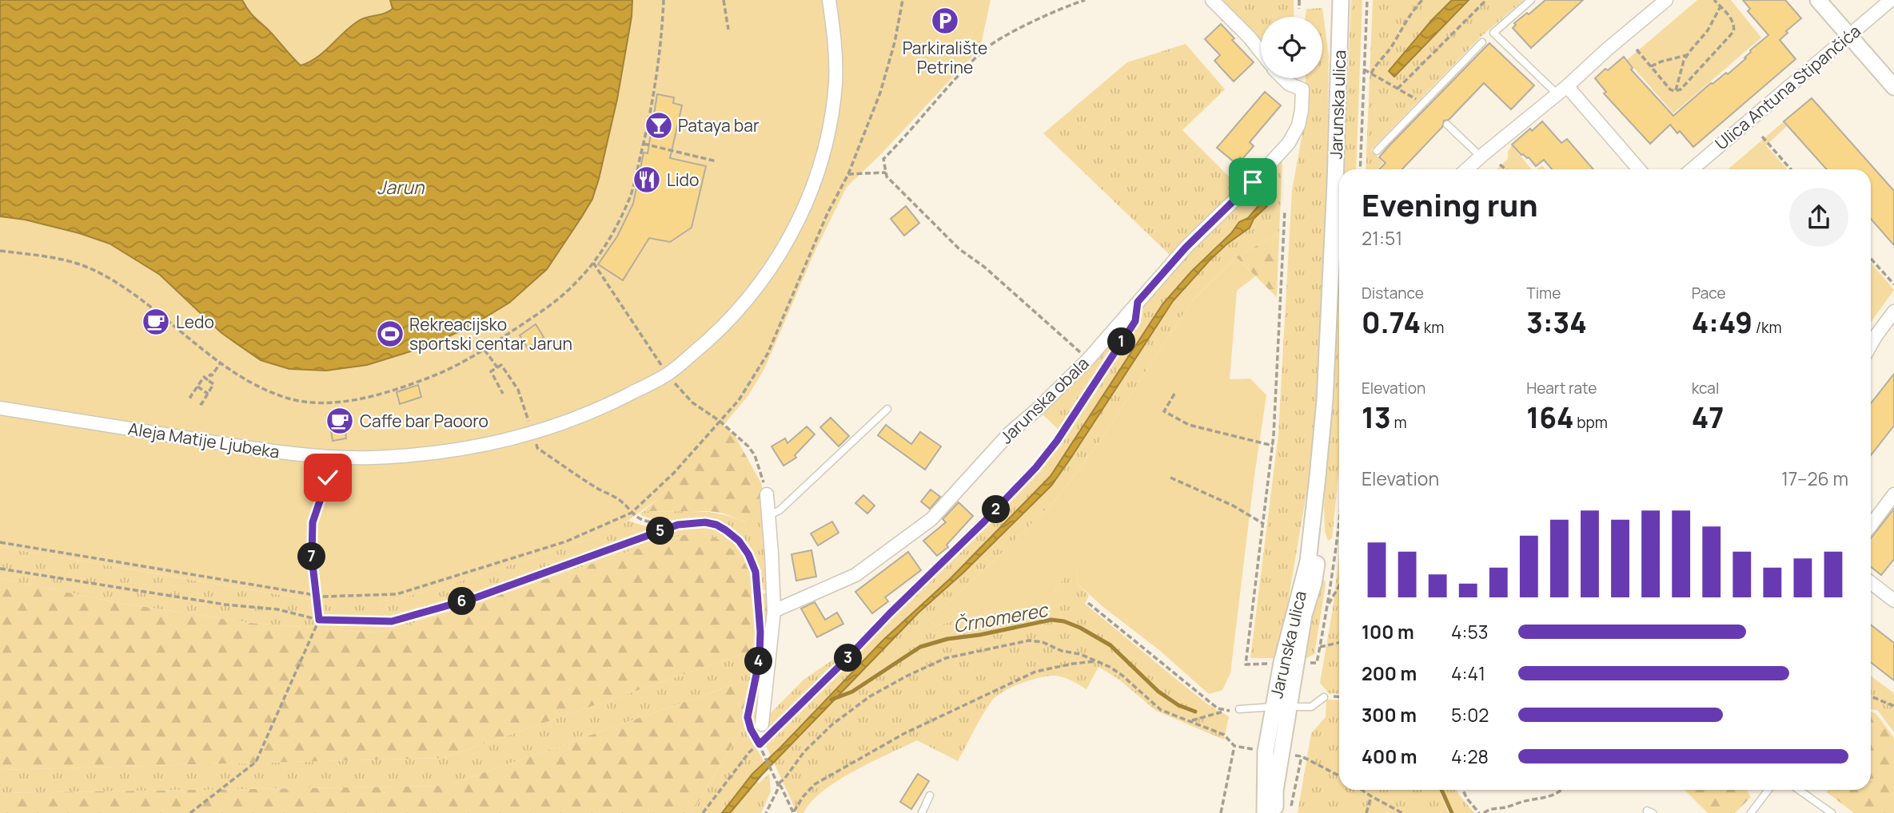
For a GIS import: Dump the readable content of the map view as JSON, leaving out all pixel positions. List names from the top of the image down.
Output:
{
  "streets": {
    "street": [
      "Ulica Antuna Stipančića",
      "Jarunska ulica",
      "Jarunska obala",
      "Aleja Matije Ljubeka"
    ]
  },
  "water": ["Jarun", "Črnomerec"],
  "places": {
    "parking": ["Parkiralište Petrine"],
    "bar": ["Pataya bar"],
    "restaurant": ["Lido"],
    "cafe": ["Ledo", "Caffe bar Paooro"],
    "sports": ["Rekreacijsko sportski centar Jarun"]
  },
  "page": {
    "heading": ["Evening run", "21:51"],
    "stats": [
      ["Distance", "0.74 km"],
      ["Time", "3:34"],
      ["Pace", "4:49 /km"],
      ["Elevation", "13 m"],
      ["Heart rate", "164 bpm"],
      ["kcal", "47"]
    ],
    "pins": [
      "1",
      "2",
      "5",
      "7",
      "6",
      "3",
      "4"
    ],
    "chart": ["Elevation", "17–26 m"],
    "list": [
      {
        "name": "100 m",
        "note": "4:53"
      },
      {
        "name": "200 m",
        "note": "4:41"
      },
      {
        "name": "300 m",
        "note": "5:02"
      },
      {
        "name": "400 m",
        "note": "4:28"
      }
    ]
  }
}
